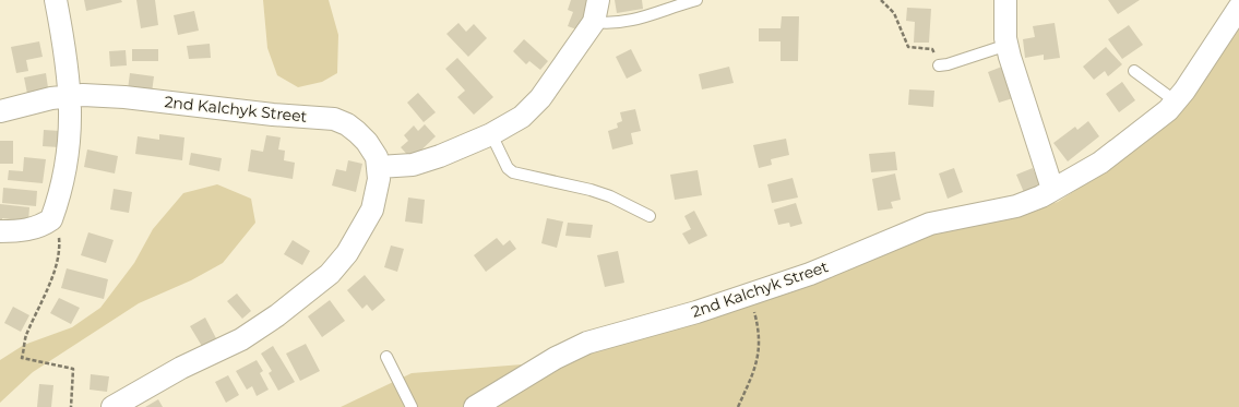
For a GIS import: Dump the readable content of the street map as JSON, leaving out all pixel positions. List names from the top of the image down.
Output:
{
  "streets": {
    "street": ["2nd Kalchyk Street"]
  }
}
